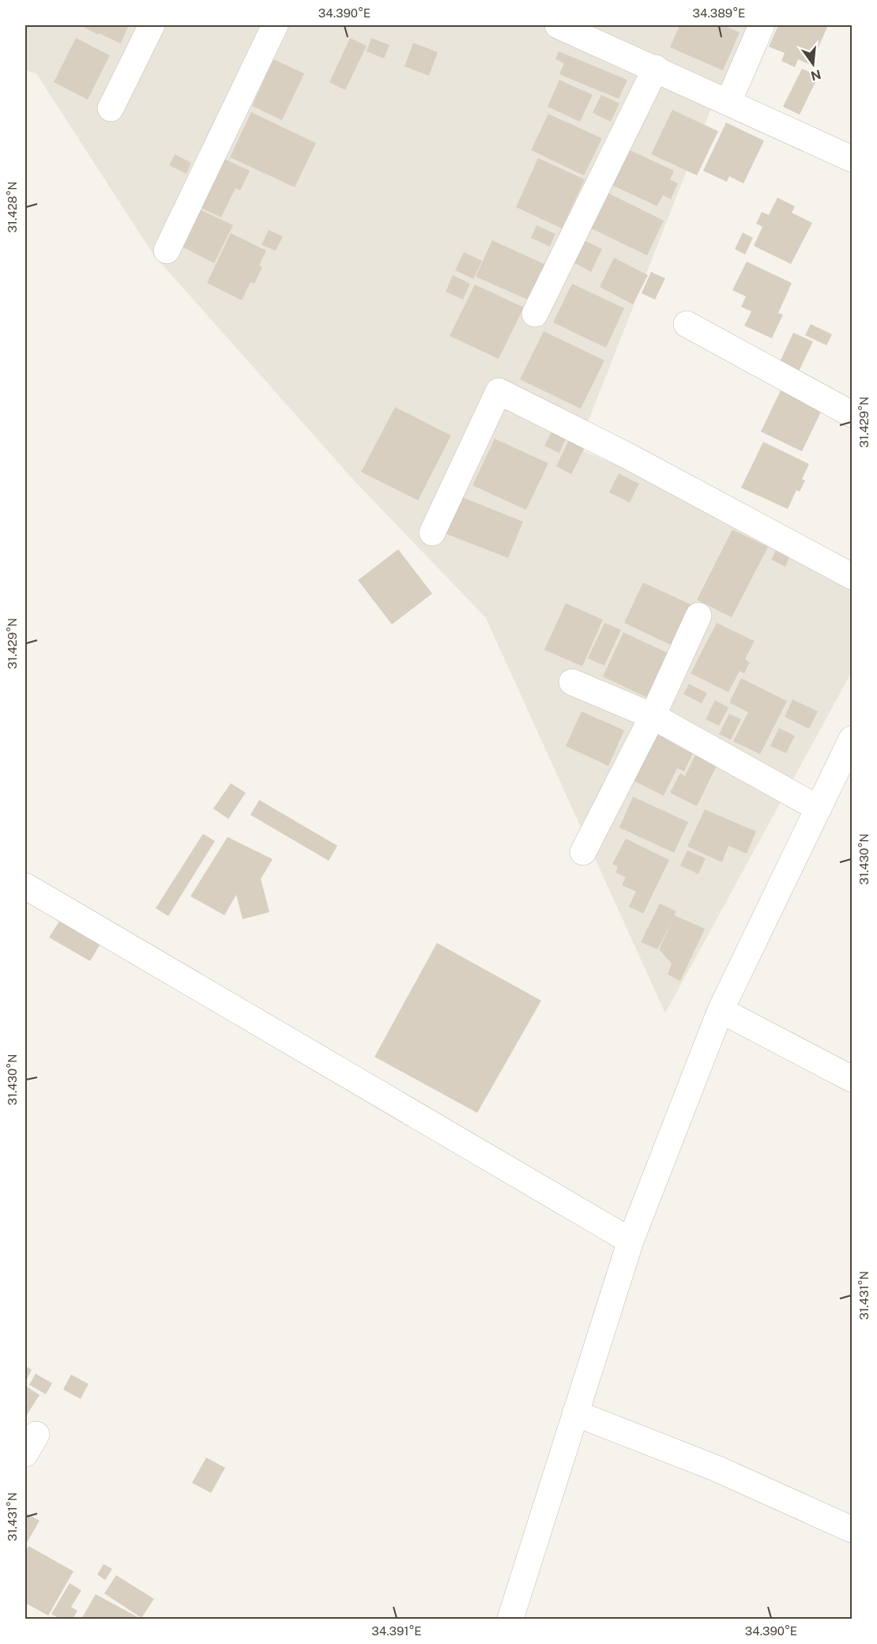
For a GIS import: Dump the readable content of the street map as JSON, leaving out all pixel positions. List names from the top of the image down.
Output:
{
  "north": "bottom",
  "coordinates": [
    "34.390°E",
    "34.389°E",
    "31.428°N",
    "31.429°N",
    "31.430°N",
    "31.431°N",
    "34.391°E"
  ]
}
